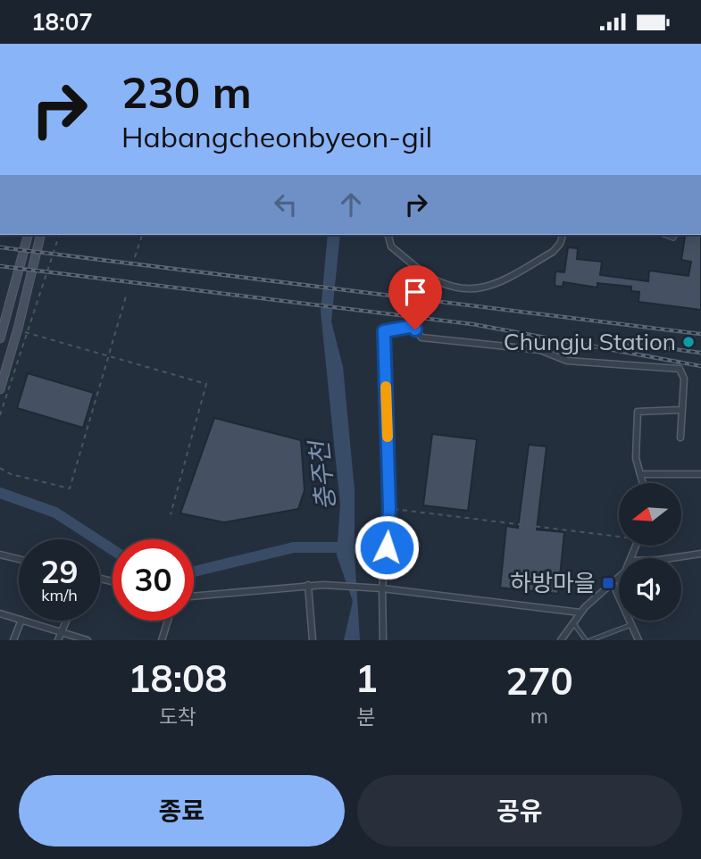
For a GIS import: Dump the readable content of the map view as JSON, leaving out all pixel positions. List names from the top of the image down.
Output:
{
  "water": ["충주천"],
  "places": {
    "other": ["Chungju Station"],
    "transit": ["하방마을"]
  },
  "north": "left",
  "page": {
    "status": "18:07",
    "turn": ["230 m", "Habangcheonbyeon-gil"],
    "speed": "29 km/h",
    "limit": "30",
    "eta": [
      "18:08",
      "도착",
      "1",
      "분",
      "270",
      "m"
    ],
    "buttons": ["종료", "공유"]
  }
}
